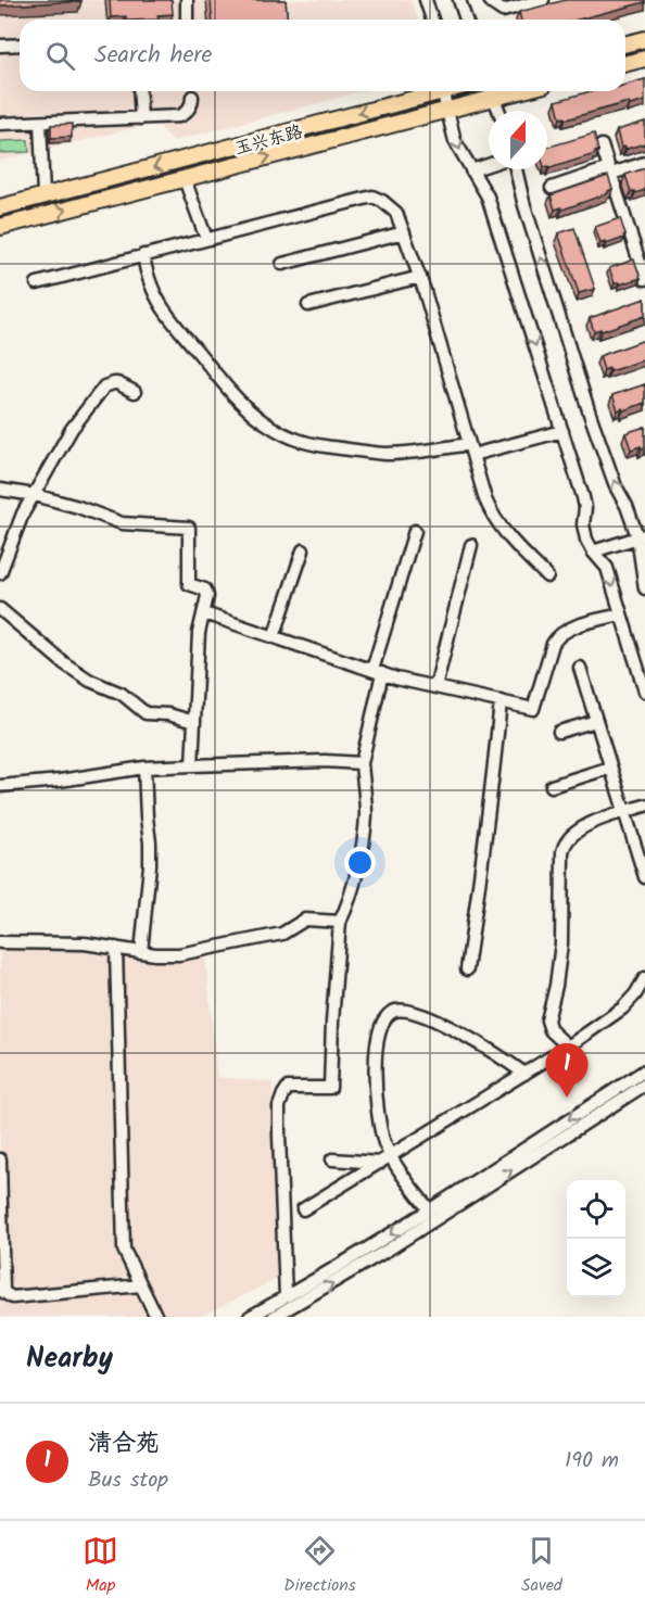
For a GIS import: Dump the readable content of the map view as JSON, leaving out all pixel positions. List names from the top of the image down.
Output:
{
  "streets": {
    "main road": ["玉兴东路"]
  },
  "north": "top",
  "page": {
    "search": "Search here",
    "pins": "1",
    "heading": "Nearby",
    "list": [
      {
        "mark": "1",
        "name": "清合苑",
        "note": "Bus stop",
        "value": "190 m"
      }
    ],
    "nav": ["Map", "Directions", "Saved"]
  }
}
